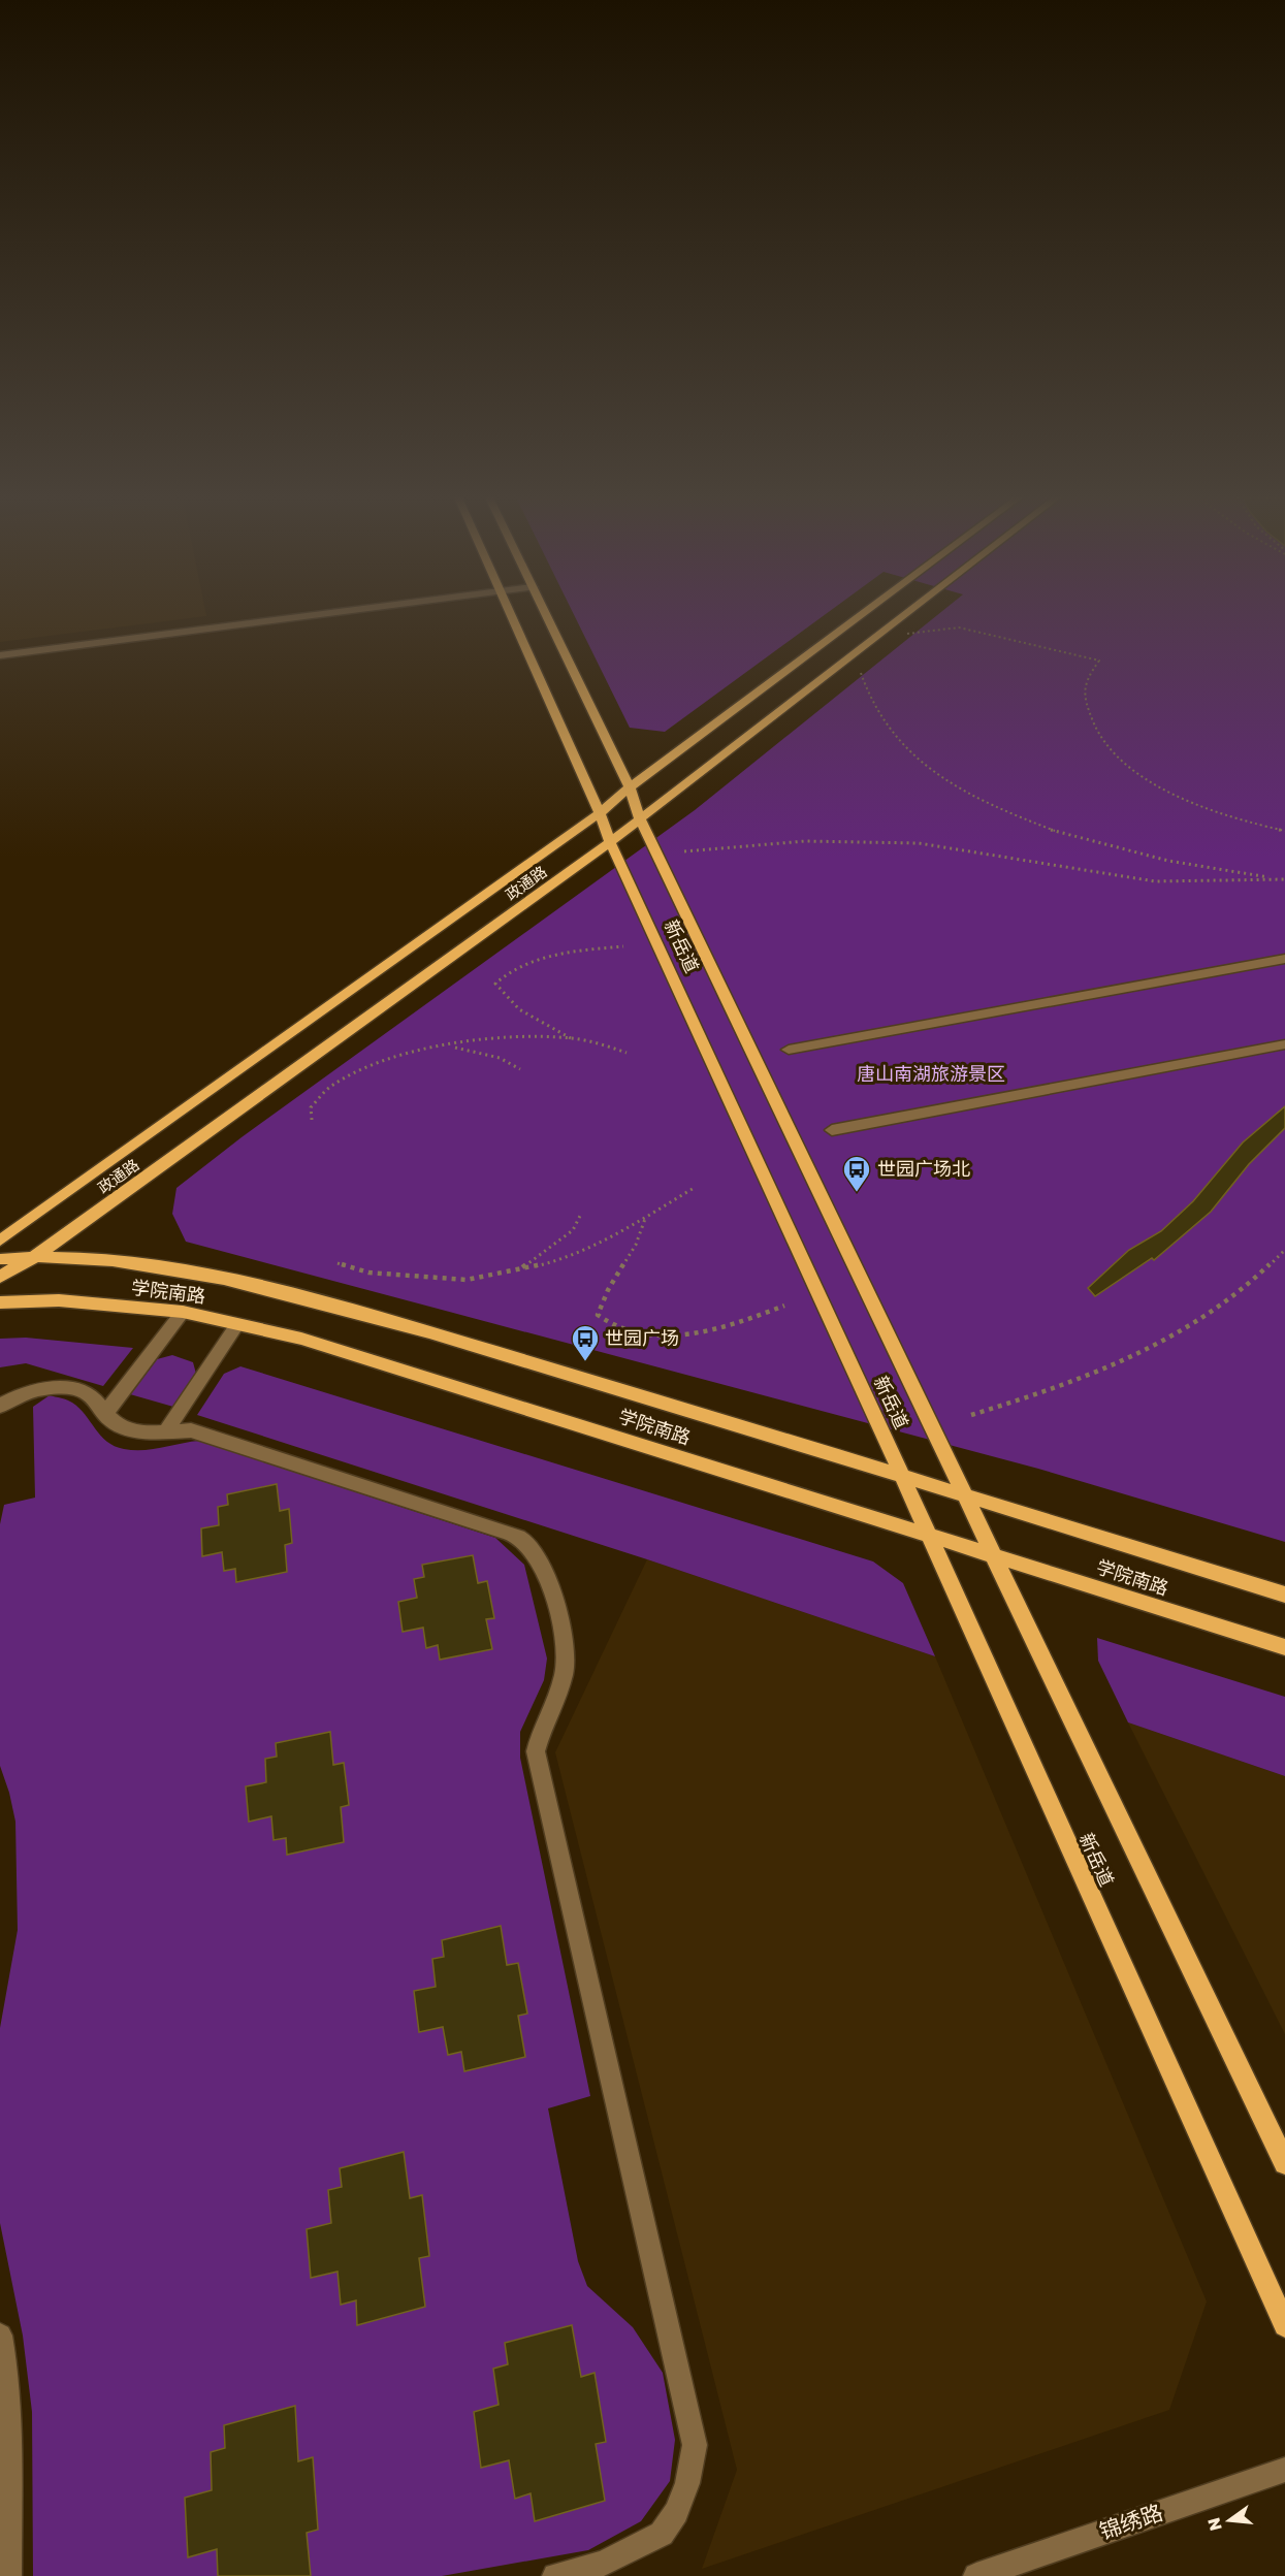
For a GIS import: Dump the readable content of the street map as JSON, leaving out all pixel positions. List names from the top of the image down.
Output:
{
  "streets": {
    "main road": ["政通路", "新岳道", "学院南路"],
    "street": ["锦绣路"]
  },
  "crossings": [
    ["政通路", "新岳道"],
    ["政通路", "学院南路"],
    ["新岳道", "学院南路"]
  ],
  "parks": ["唐山南湖旅游景区"],
  "places": {
    "bus stop": ["世园广场北", "世园广场"]
  },
  "north": "left"
}
